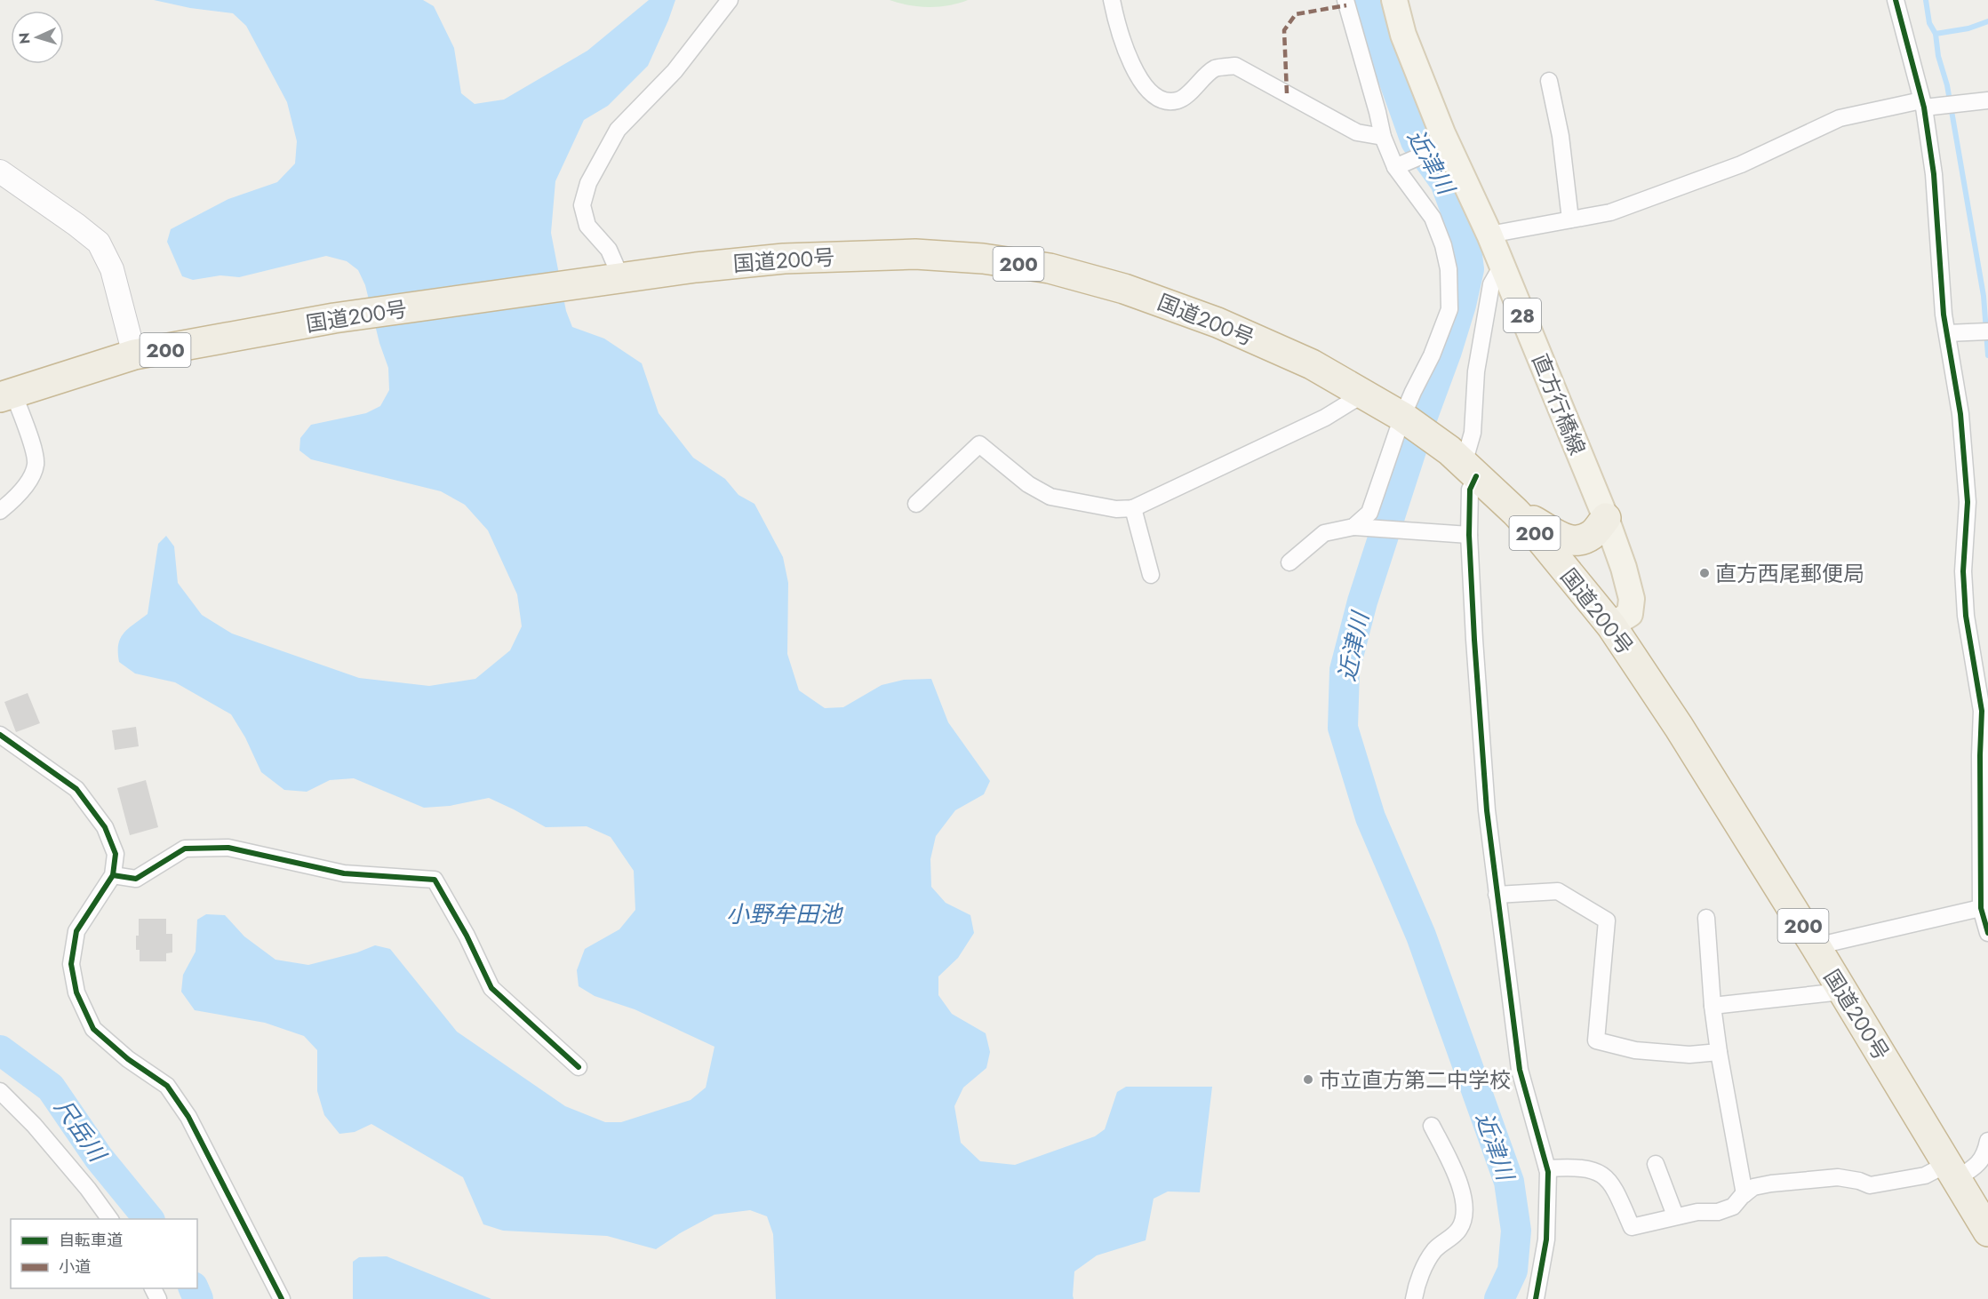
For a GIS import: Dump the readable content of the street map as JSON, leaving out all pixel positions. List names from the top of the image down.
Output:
{
  "streets": {
    "highway": ["国道200号", "200"],
    "main road": ["28", "直方行橋線"]
  },
  "crossings": [
    ["国道200号", "直方行橋線"]
  ],
  "water": ["近津川", "小野牟田池", "尺岳川"],
  "places": ["直方西尾郵便局", "市立直方第二中学校"],
  "legend": ["自転車道", "小道"],
  "north": "left"
}
